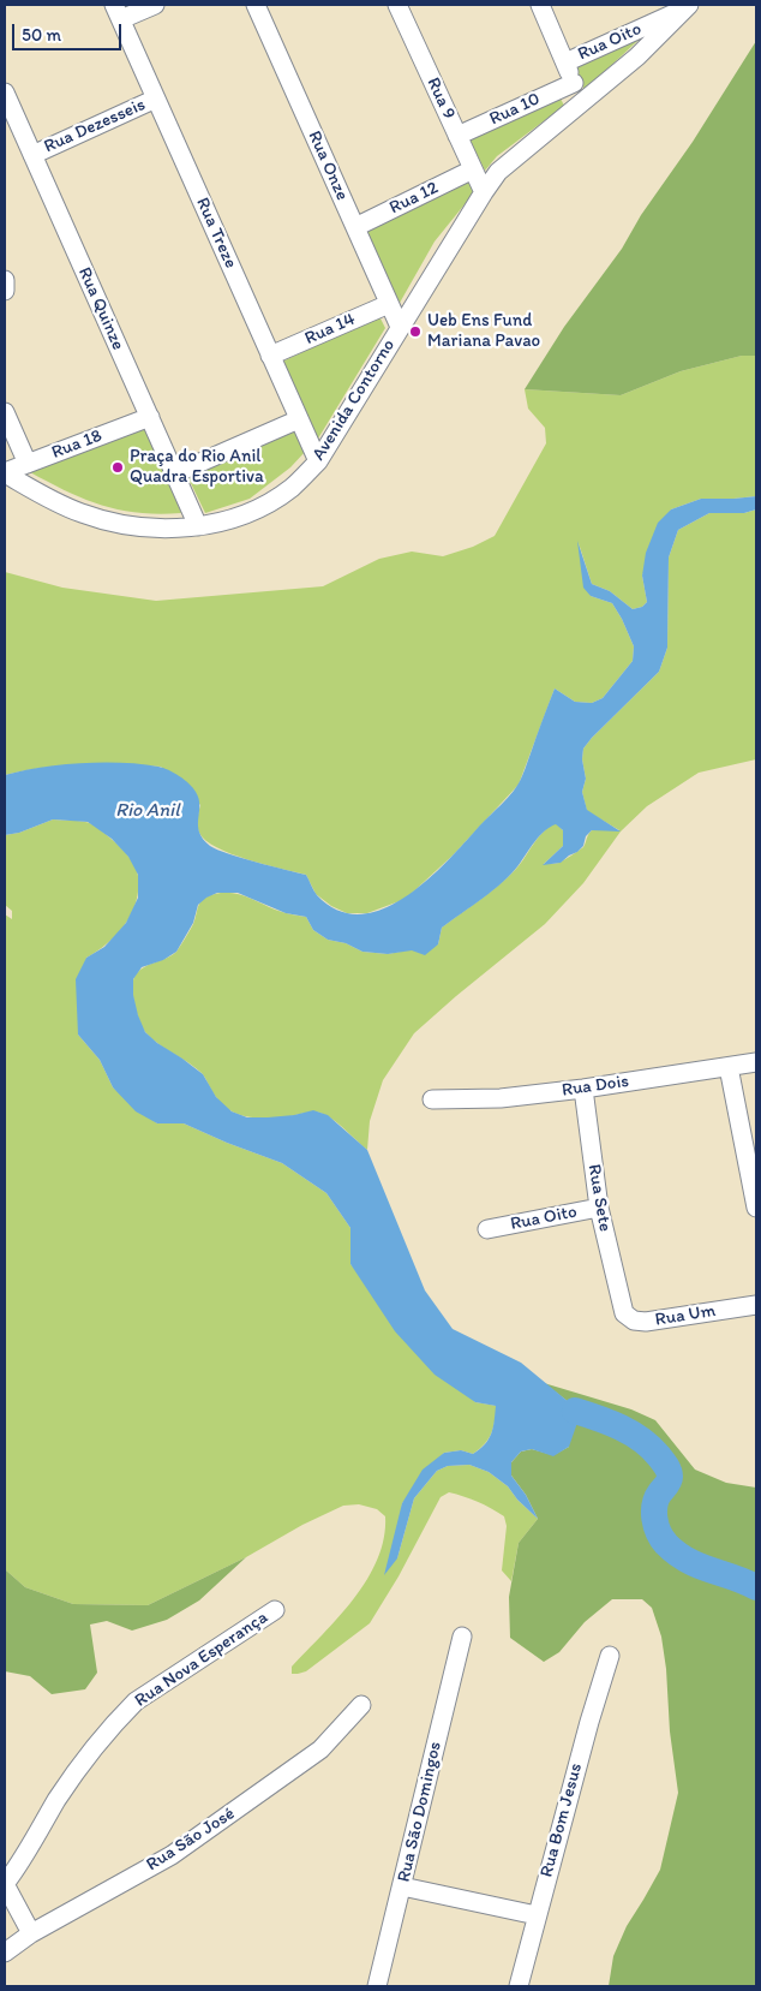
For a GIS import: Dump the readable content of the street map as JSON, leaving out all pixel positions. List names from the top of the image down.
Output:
{
  "streets": {
    "street": [
      "Rua Oito",
      "Rua 9",
      "Rua 10",
      "Rua Dezesseis",
      "Rua Onze",
      "Rua 12",
      "Rua Treze",
      "Rua Quinze",
      "Rua 14",
      "Avenida Contorno",
      "Rua 18",
      "Rua Dois",
      "Rua Sete",
      "Rua Um",
      "Rua Nova Esperança",
      "Rua São Domingos",
      "Rua Bom Jesus",
      "Rua São José"
    ]
  },
  "crossings": [
    ["Rua Oito", "Avenida Contorno"],
    ["Rua Oito", "Rua Sete"],
    ["Rua 9", "Rua 10"],
    ["Rua 9", "Rua 12"],
    ["Rua 9", "Avenida Contorno"],
    ["Rua Dezesseis", "Rua Treze"],
    ["Rua Dezesseis", "Rua Quinze"],
    ["Rua Onze", "Rua 12"],
    ["Rua Onze", "Rua 14"],
    ["Rua Onze", "Avenida Contorno"],
    ["Rua Treze", "Rua 14"],
    ["Rua Treze", "Avenida Contorno"],
    ["Rua Quinze", "Avenida Contorno"],
    ["Rua Quinze", "Rua 18"],
    ["Avenida Contorno", "Rua 18"],
    ["Rua Dois", "Rua Sete"],
    ["Rua Sete", "Rua Um"]
  ],
  "water": ["Rio Anil"],
  "places": ["Ueb Ens Fund Mariana Pavao", "Praça do Rio Anil Quadra Esportiva"],
  "scale_bar": "50 m"
}
